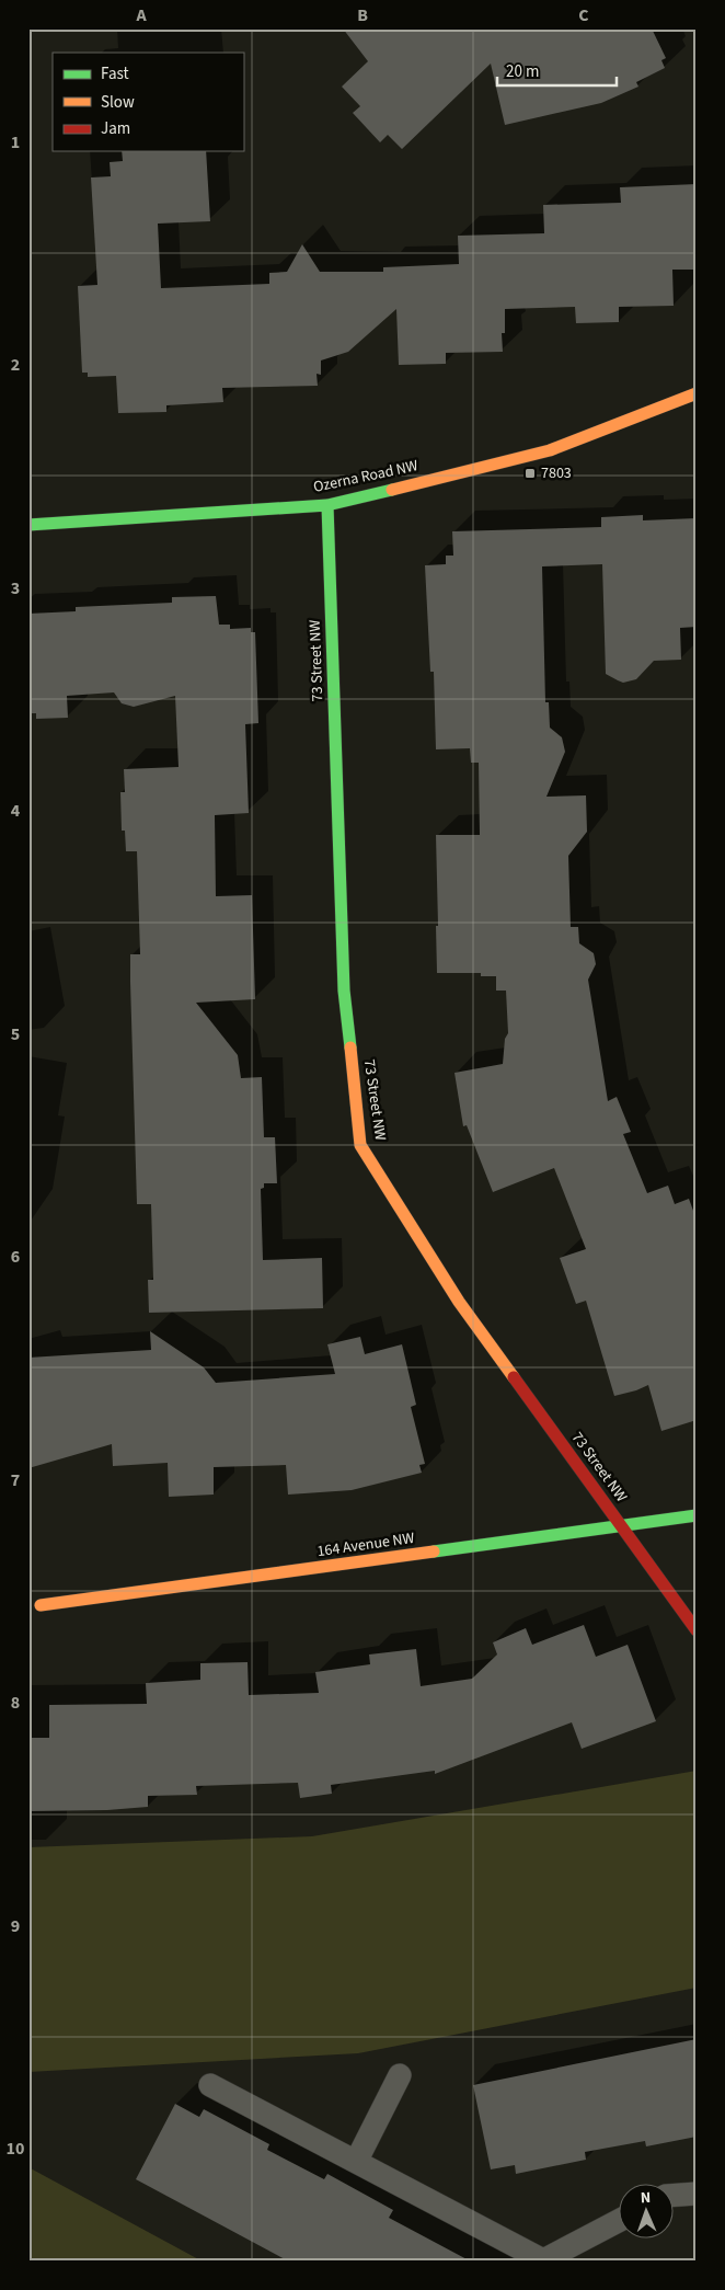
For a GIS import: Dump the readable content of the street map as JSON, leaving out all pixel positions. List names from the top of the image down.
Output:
{
  "streets": {
    "street": ["Ozerna Road NW", "73 Street NW", "164 Avenue NW"]
  },
  "crossings": [
    ["Ozerna Road NW", "73 Street NW"],
    ["73 Street NW", "164 Avenue NW"]
  ],
  "places": {
    "transit": ["7803"]
  },
  "legend": ["Fast", "Slow", "Jam"],
  "scale_bar": "20 m",
  "north": "top",
  "grid": {
    "columns": ["A", "B", "C"],
    "rows": [
      "1",
      "2",
      "3",
      "4",
      "5",
      "6",
      "7",
      "8",
      "9",
      "10"
    ]
  }
}
